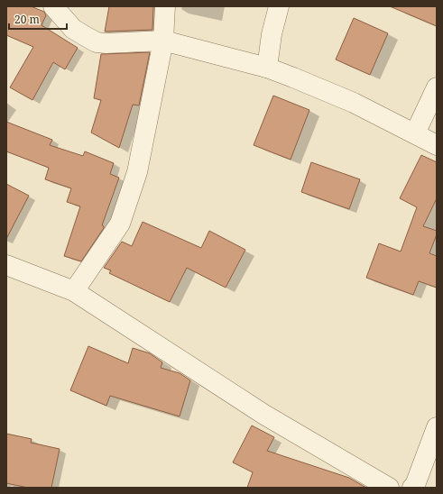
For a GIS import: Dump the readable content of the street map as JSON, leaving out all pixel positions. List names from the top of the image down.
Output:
{
  "scale_bar": "20 m"
}
